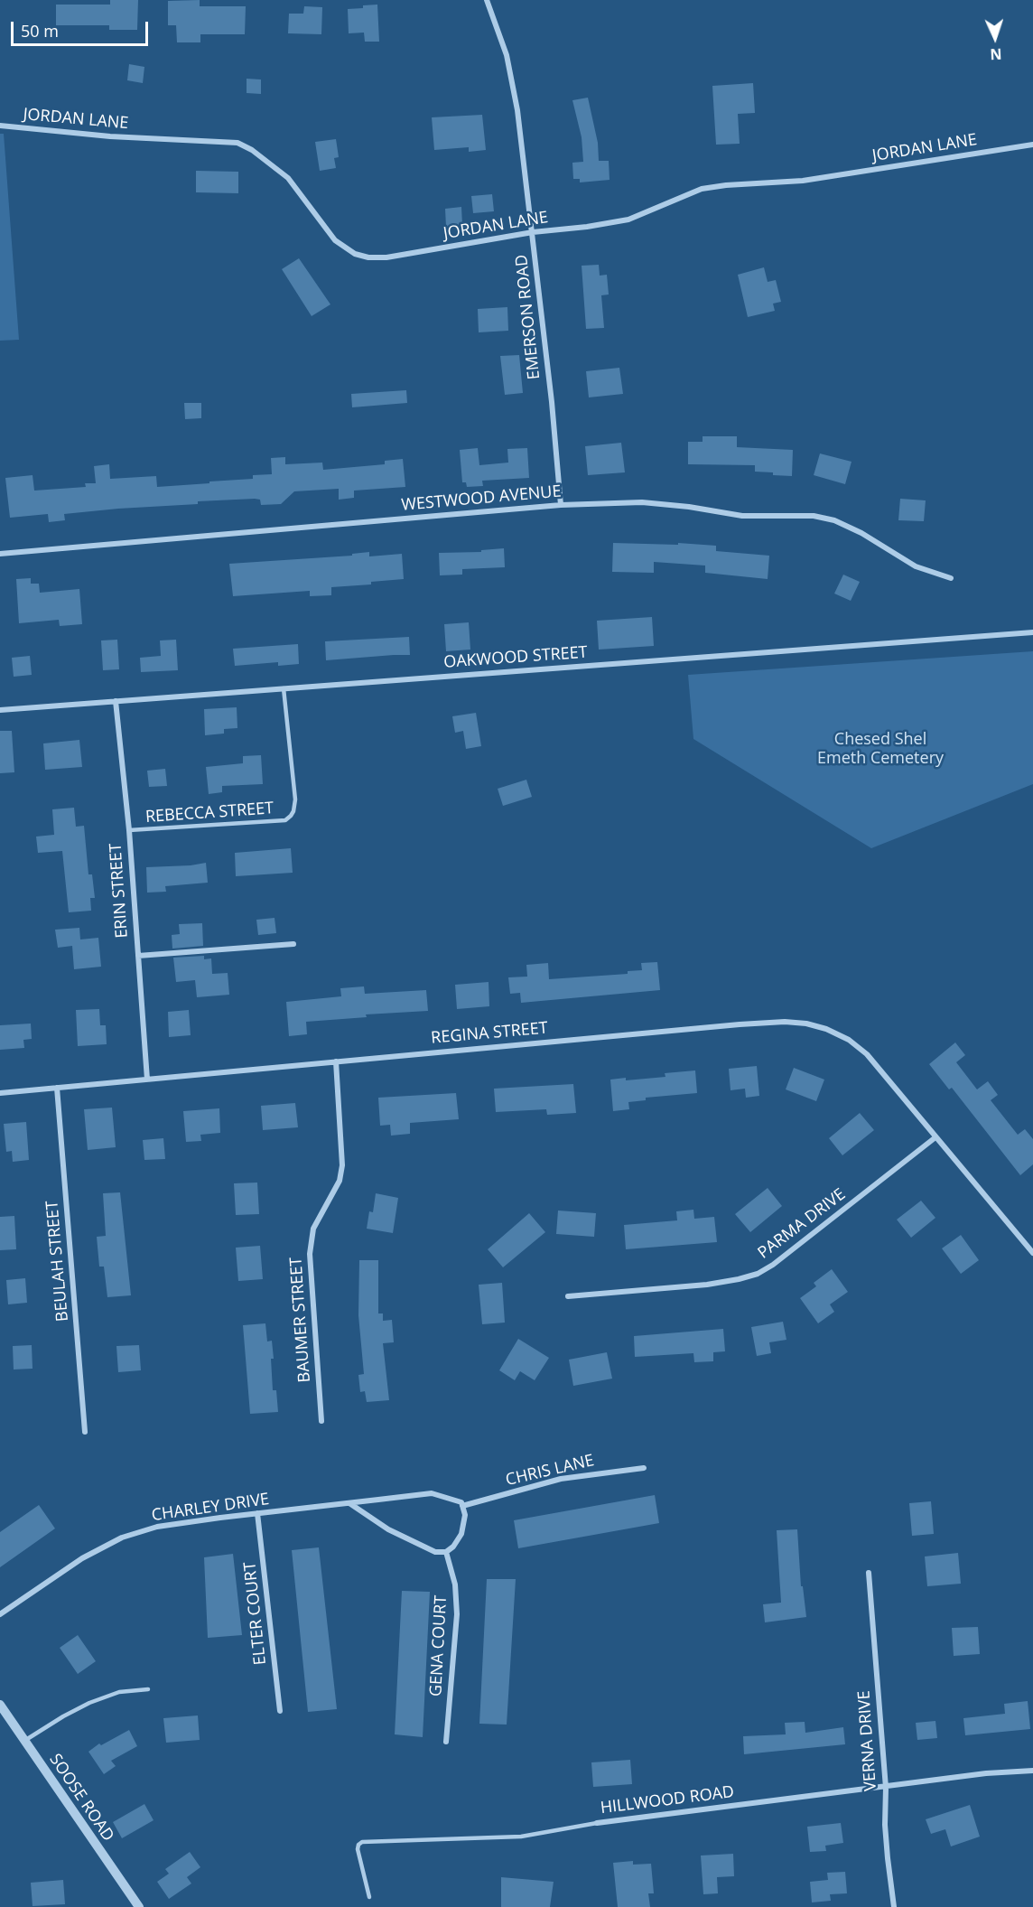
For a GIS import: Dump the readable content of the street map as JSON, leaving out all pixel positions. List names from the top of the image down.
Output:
{
  "streets": {
    "street": [
      "JORDAN LANE",
      "EMERSON ROAD",
      "WESTWOOD AVENUE",
      "OAKWOOD STREET",
      "ERIN STREET",
      "REGINA STREET",
      "PARMA DRIVE",
      "BEULAH STREET",
      "BAUMER STREET",
      "CHRIS LANE",
      "CHARLEY DRIVE",
      "ELTER COURT",
      "GENA COURT",
      "VERNA DRIVE",
      "SOOSE ROAD",
      "HILLWOOD ROAD"
    ],
    "lane": ["REBECCA STREET"]
  },
  "crossings": [
    ["JORDAN LANE", "EMERSON ROAD"],
    ["EMERSON ROAD", "WESTWOOD AVENUE"],
    ["OAKWOOD STREET", "REBECCA STREET"],
    ["OAKWOOD STREET", "ERIN STREET"],
    ["REBECCA STREET", "ERIN STREET"],
    ["ERIN STREET", "REGINA STREET"],
    ["REGINA STREET", "PARMA DRIVE"],
    ["REGINA STREET", "BEULAH STREET"],
    ["REGINA STREET", "BAUMER STREET"],
    ["CHRIS LANE", "CHARLEY DRIVE"],
    ["CHARLEY DRIVE", "ELTER COURT"],
    ["VERNA DRIVE", "HILLWOOD ROAD"]
  ],
  "parks": ["Chesed Shel Emeth Cemetery"],
  "scale_bar": "50 m",
  "north": "bottom"
}
